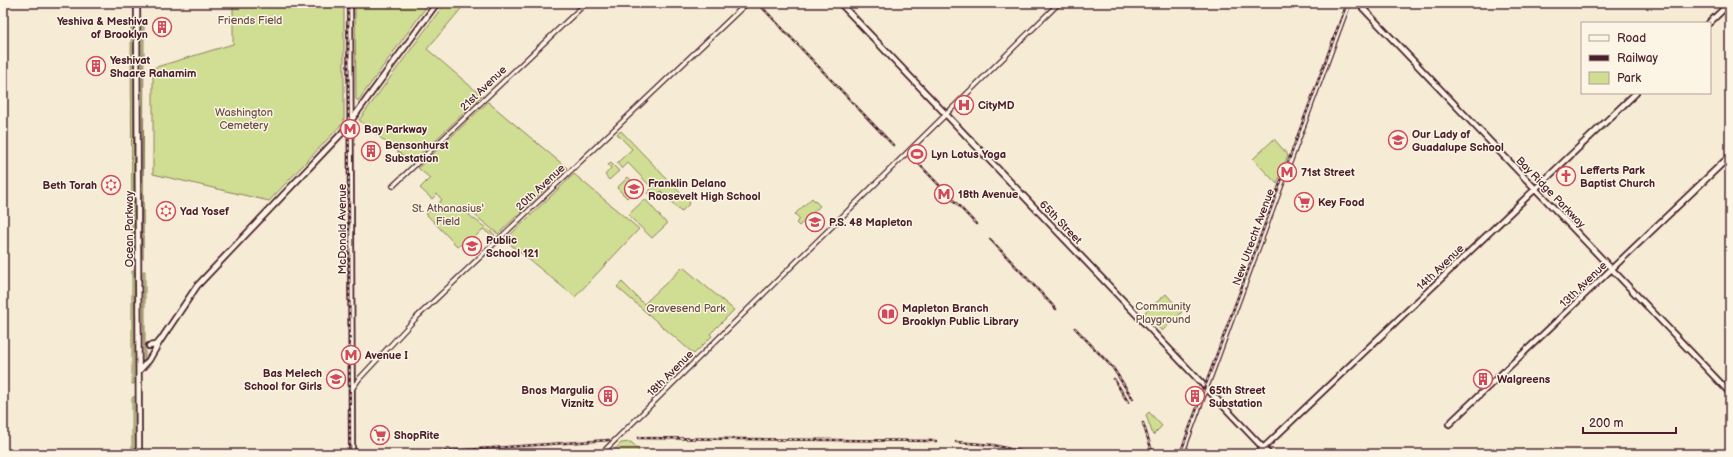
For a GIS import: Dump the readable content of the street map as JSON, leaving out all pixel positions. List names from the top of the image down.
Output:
{
  "streets": {
    "main road": [
      "Bay Ridge Parkway",
      "65th Street",
      "Ocean Parkway",
      "McDonald Avenue",
      "14th Avenue",
      "13th Avenue"
    ],
    "street": [
      "21st Avenue",
      "20th Avenue",
      "New Utrecht Avenue",
      "18th Avenue"
    ]
  },
  "crossings": [
    ["20th Avenue", "McDonald Avenue"],
    ["Bay Ridge Parkway", "14th Avenue"],
    ["Bay Ridge Parkway", "13th Avenue"],
    ["65th Street", "New Utrecht Avenue"],
    ["65th Street", "14th Avenue"],
    ["65th Street", "18th Avenue"]
  ],
  "parks": [
    "Friends Field",
    "Washington Cemetery",
    "St. Athanasius' Field",
    "Community Playground",
    "Gravesend Park"
  ],
  "places": {
    "building": [
      "Yeshiva & Meshiva of Brooklyn",
      "Yeshivat Shaare Rahamim",
      "Bensonhurst Substation",
      "Walgreens",
      "Bnos Margulia Viznitz",
      "65th Street Substation"
    ],
    "hospital": ["CityMD"],
    "metro station": [
      "Bay Parkway",
      "71st Street",
      "18th Avenue",
      "Avenue I"
    ],
    "school or university": [
      "Our Lady of Guadalupe School",
      "Franklin Delano Roosevelt High School",
      "P.S. 48 Mapleton",
      "Public School 121",
      "Bas Melech School for Girls"
    ],
    "sports": ["Lyn Lotus Yoga"],
    "church": ["Lefferts Park Baptist Church"],
    "synagogue": ["Beth Torah", "Yad Yosef"],
    "supermarket": ["Key Food", "ShopRite"],
    "library": ["Mapleton Branch Brooklyn Public Library"]
  },
  "legend": ["Road", "Railway", "Park"],
  "scale_bar": "200 m"
}
